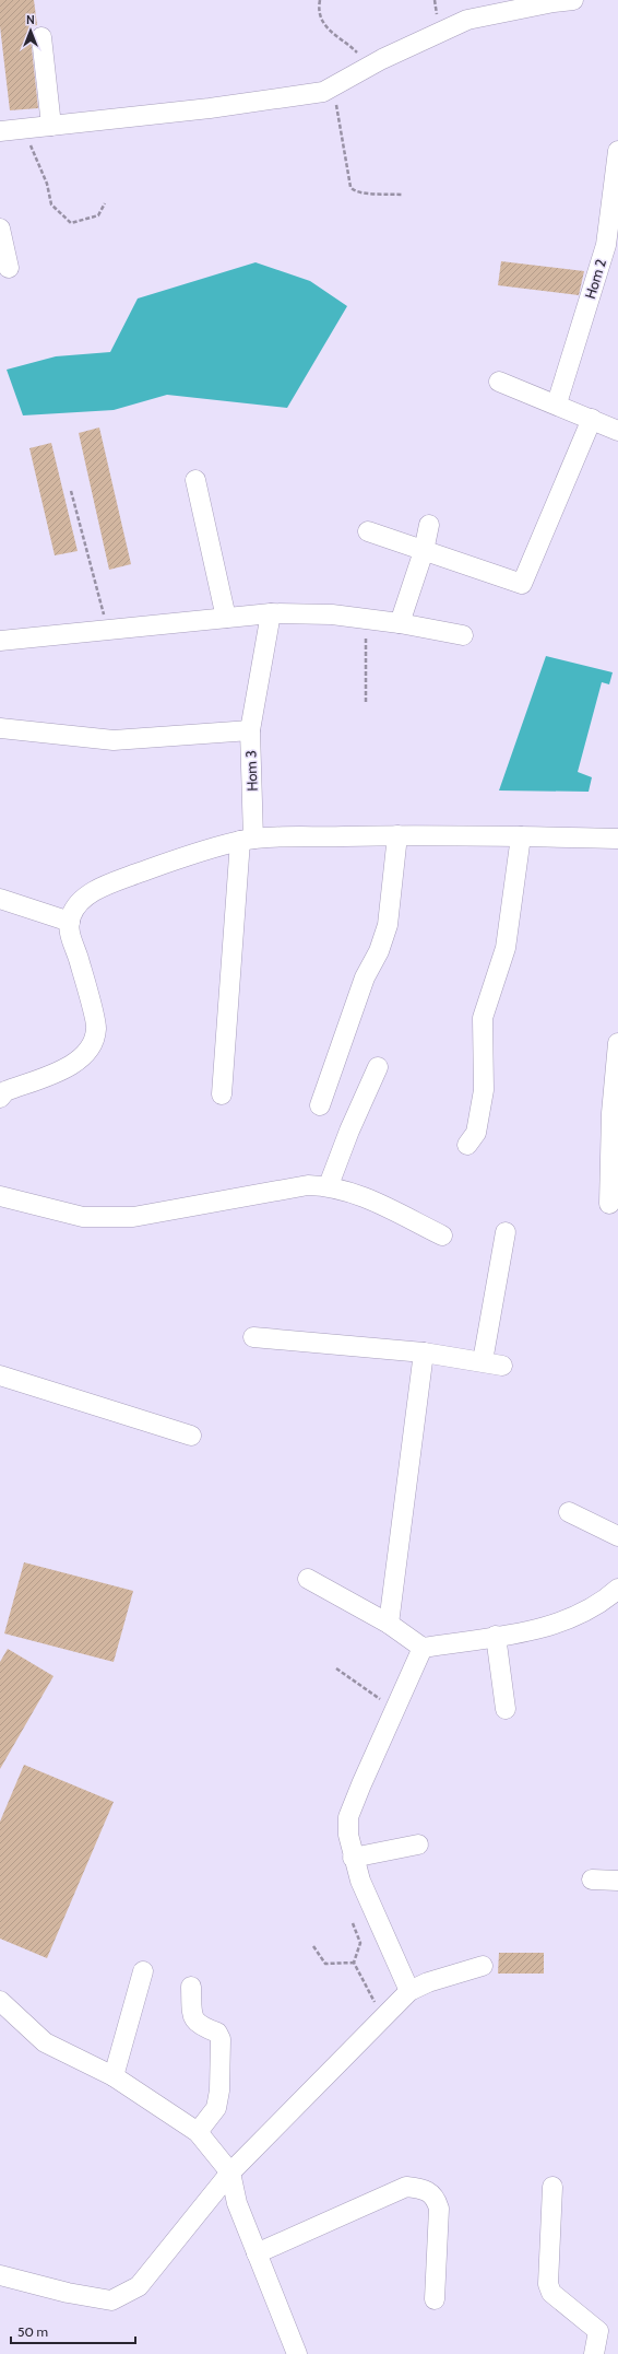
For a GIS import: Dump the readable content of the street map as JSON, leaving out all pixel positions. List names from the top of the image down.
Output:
{
  "streets": {
    "street": ["Hom 2", "Hom 3"]
  },
  "scale_bar": "50 m",
  "north": "top"
}
